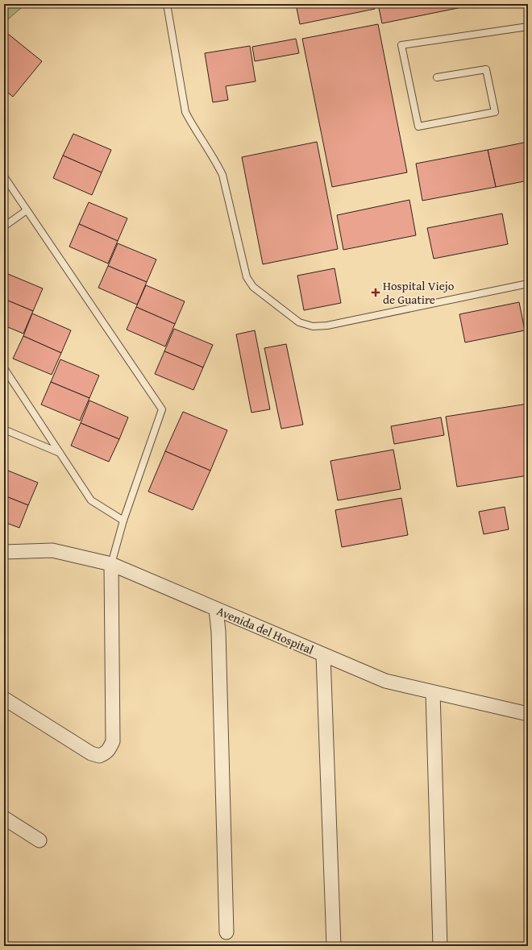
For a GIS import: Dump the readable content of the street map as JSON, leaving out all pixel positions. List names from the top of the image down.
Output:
{
  "streets": {
    "street": ["Avenida del Hospital"]
  },
  "places": {
    "health": ["Hospital Viejo de Guatire"]
  }
}
